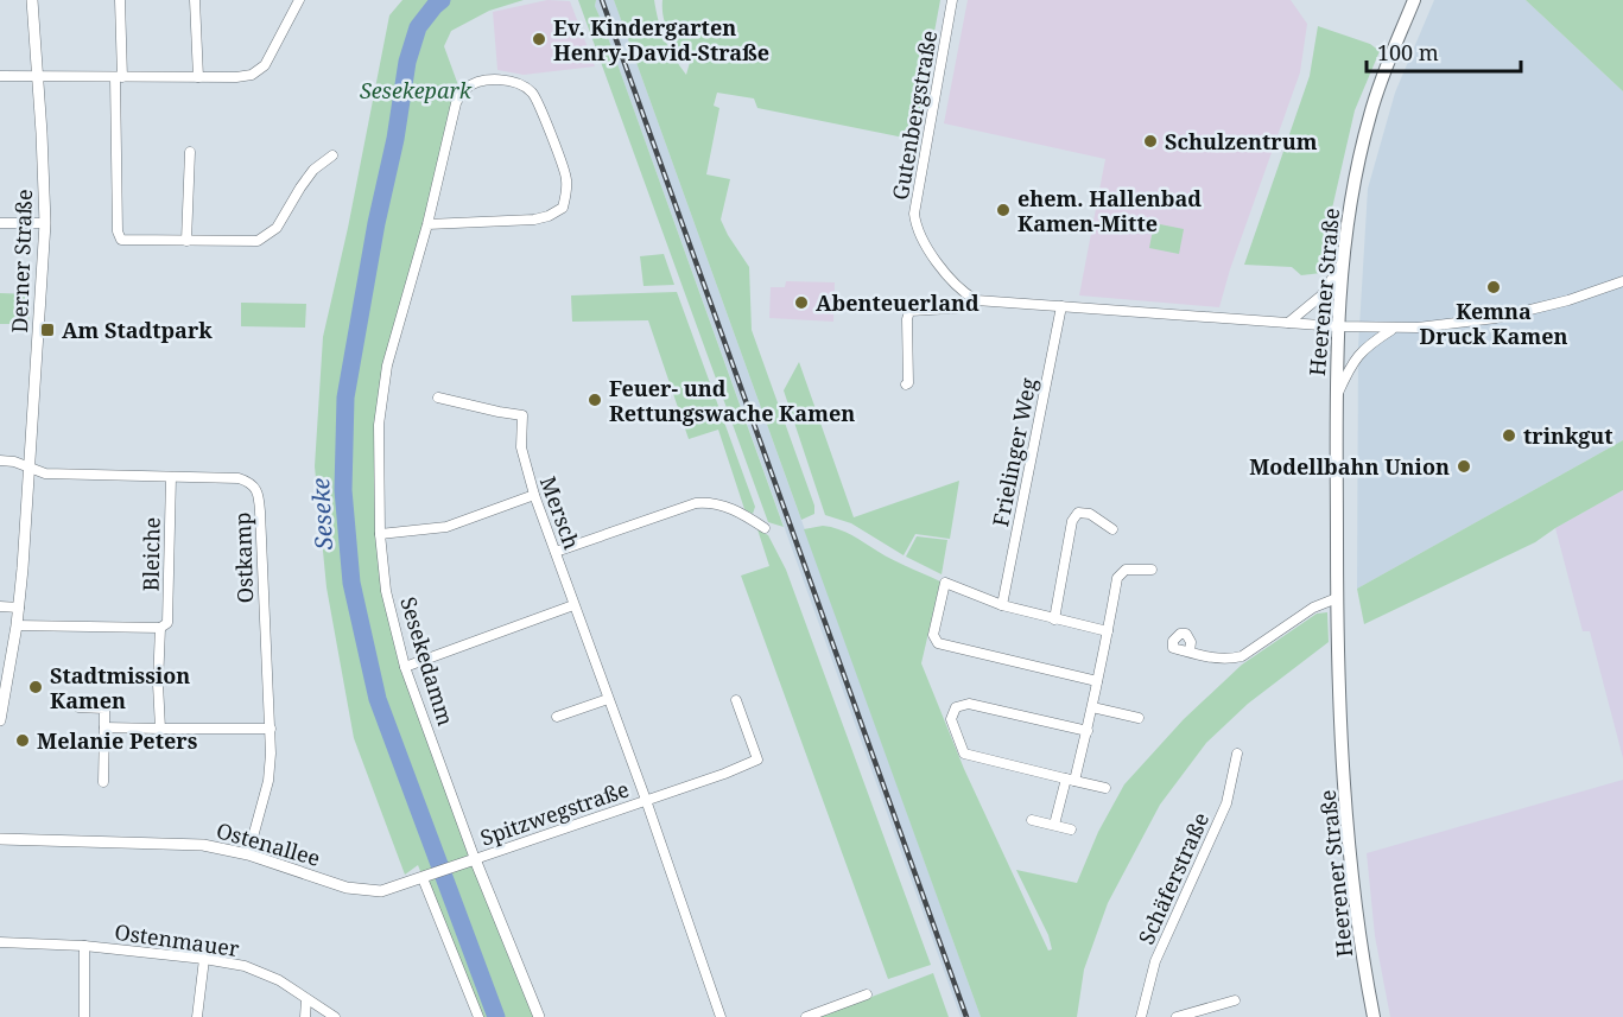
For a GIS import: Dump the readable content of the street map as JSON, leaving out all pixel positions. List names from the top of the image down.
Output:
{
  "streets": {
    "main road": ["Heerener Straße"],
    "street": [
      "Gutenbergstraße",
      "Derner Straße",
      "Frielinger Weg",
      "Mersch",
      "Bleiche",
      "Ostkamp",
      "Sesekedamm",
      "Spitzwegstraße",
      "Ostenallee",
      "Schäferstraße",
      "Ostenmauer"
    ]
  },
  "crossings": [
    ["Derner Straße", "Ostkamp"],
    ["Mersch", "Spitzwegstraße"],
    ["Bleiche", "Ostkamp"],
    ["Ostkamp", "Ostenallee"],
    ["Sesekedamm", "Spitzwegstraße"],
    ["Sesekedamm", "Ostenallee"],
    ["Spitzwegstraße", "Ostenallee"]
  ],
  "water": ["Seseke"],
  "parks": ["Sesekepark"],
  "places": {
    "other": [
      "Ev. Kindergarten Henry-David-Straße",
      "Schulzentrum",
      "ehem. Hallenbad Kamen-Mitte",
      "Kemna Druck Kamen",
      "Abenteuerland",
      "Feuer- und Rettungswache Kamen",
      "trinkgut",
      "Modellbahn Union",
      "Stadtmission Kamen",
      "Melanie Peters"
    ],
    "transit": ["Am Stadtpark"]
  },
  "scale_bar": "100 m"
}
